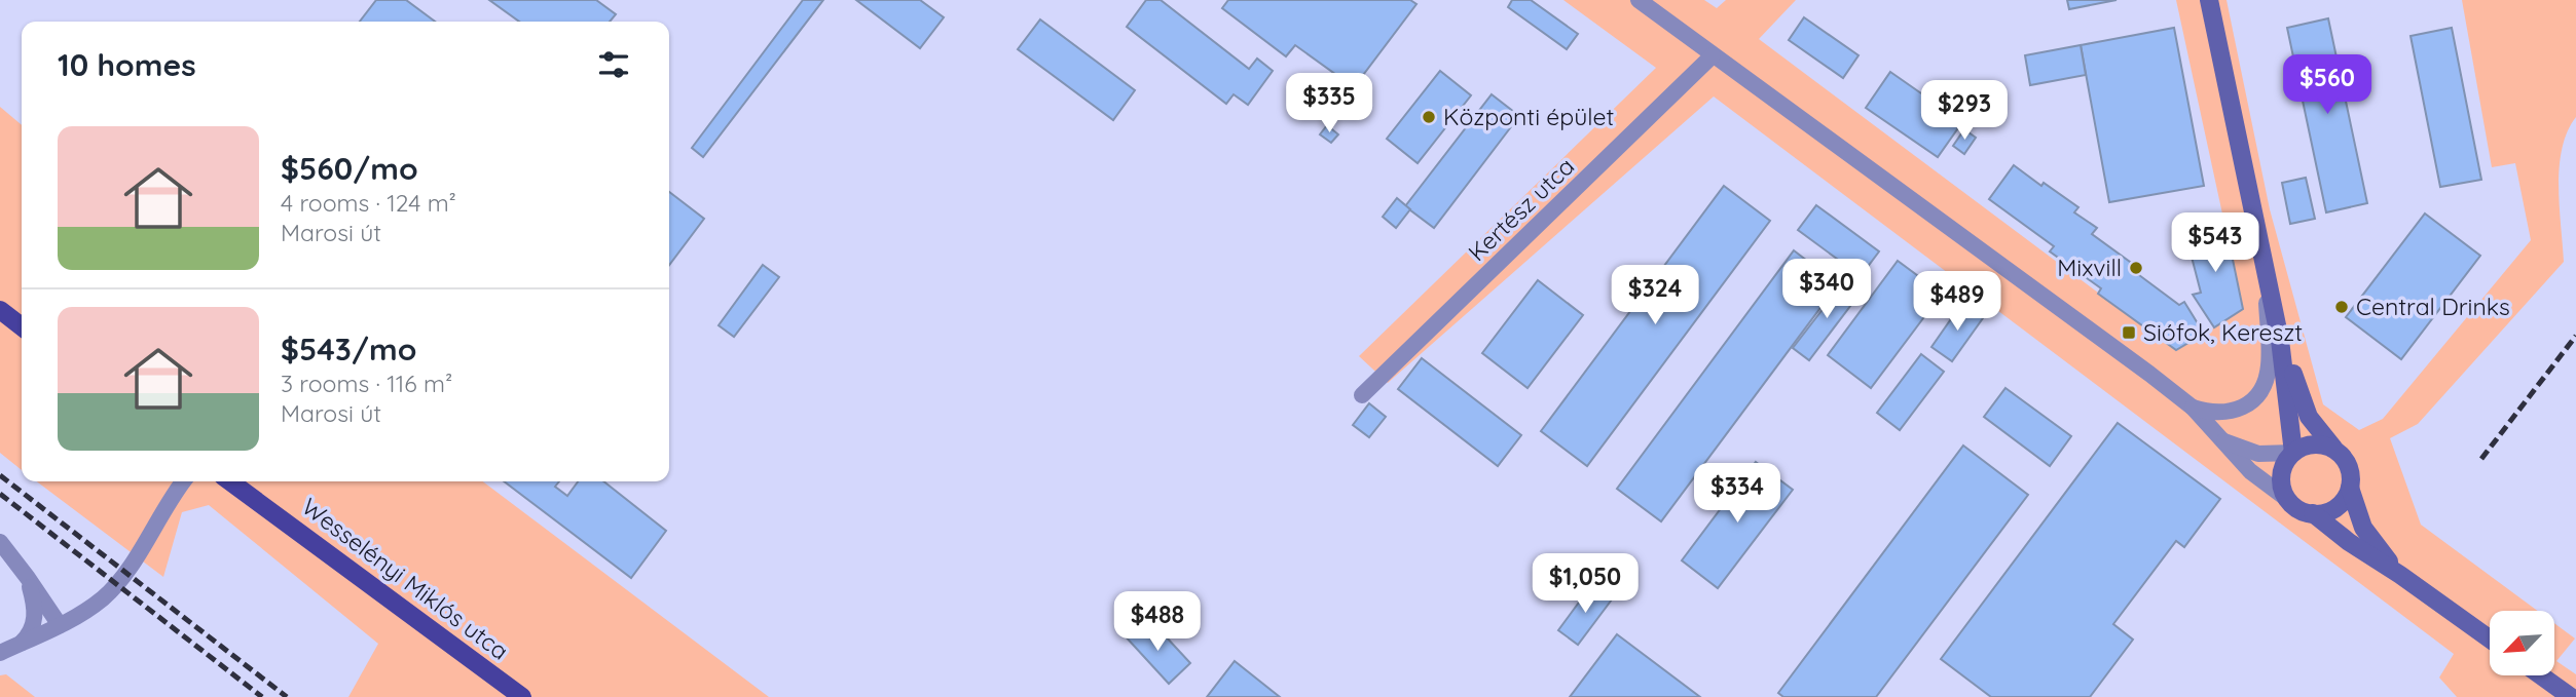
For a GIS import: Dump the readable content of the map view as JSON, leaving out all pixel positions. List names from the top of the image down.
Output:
{
  "streets": {
    "main road": ["Wesselényi Miklós utca"],
    "street": ["Kertész utca"]
  },
  "places": {
    "other": ["Központi épület", "Mixvill", "Central Drinks"],
    "transit": ["Siófok, Kereszt"]
  },
  "north": "bottom left",
  "page": {
    "heading": "10 homes",
    "price": [
      "$560",
      "$335",
      "$293",
      "$543",
      "$340",
      "$324",
      "$489",
      "$334",
      "$1,050",
      "$488"
    ],
    "list": [
      {
        "name": "$560/mo",
        "note": "4 rooms · 124 m² · Marosi út"
      },
      {
        "name": "$543/mo",
        "note": "3 rooms · 116 m² · Marosi út"
      }
    ]
  }
}
